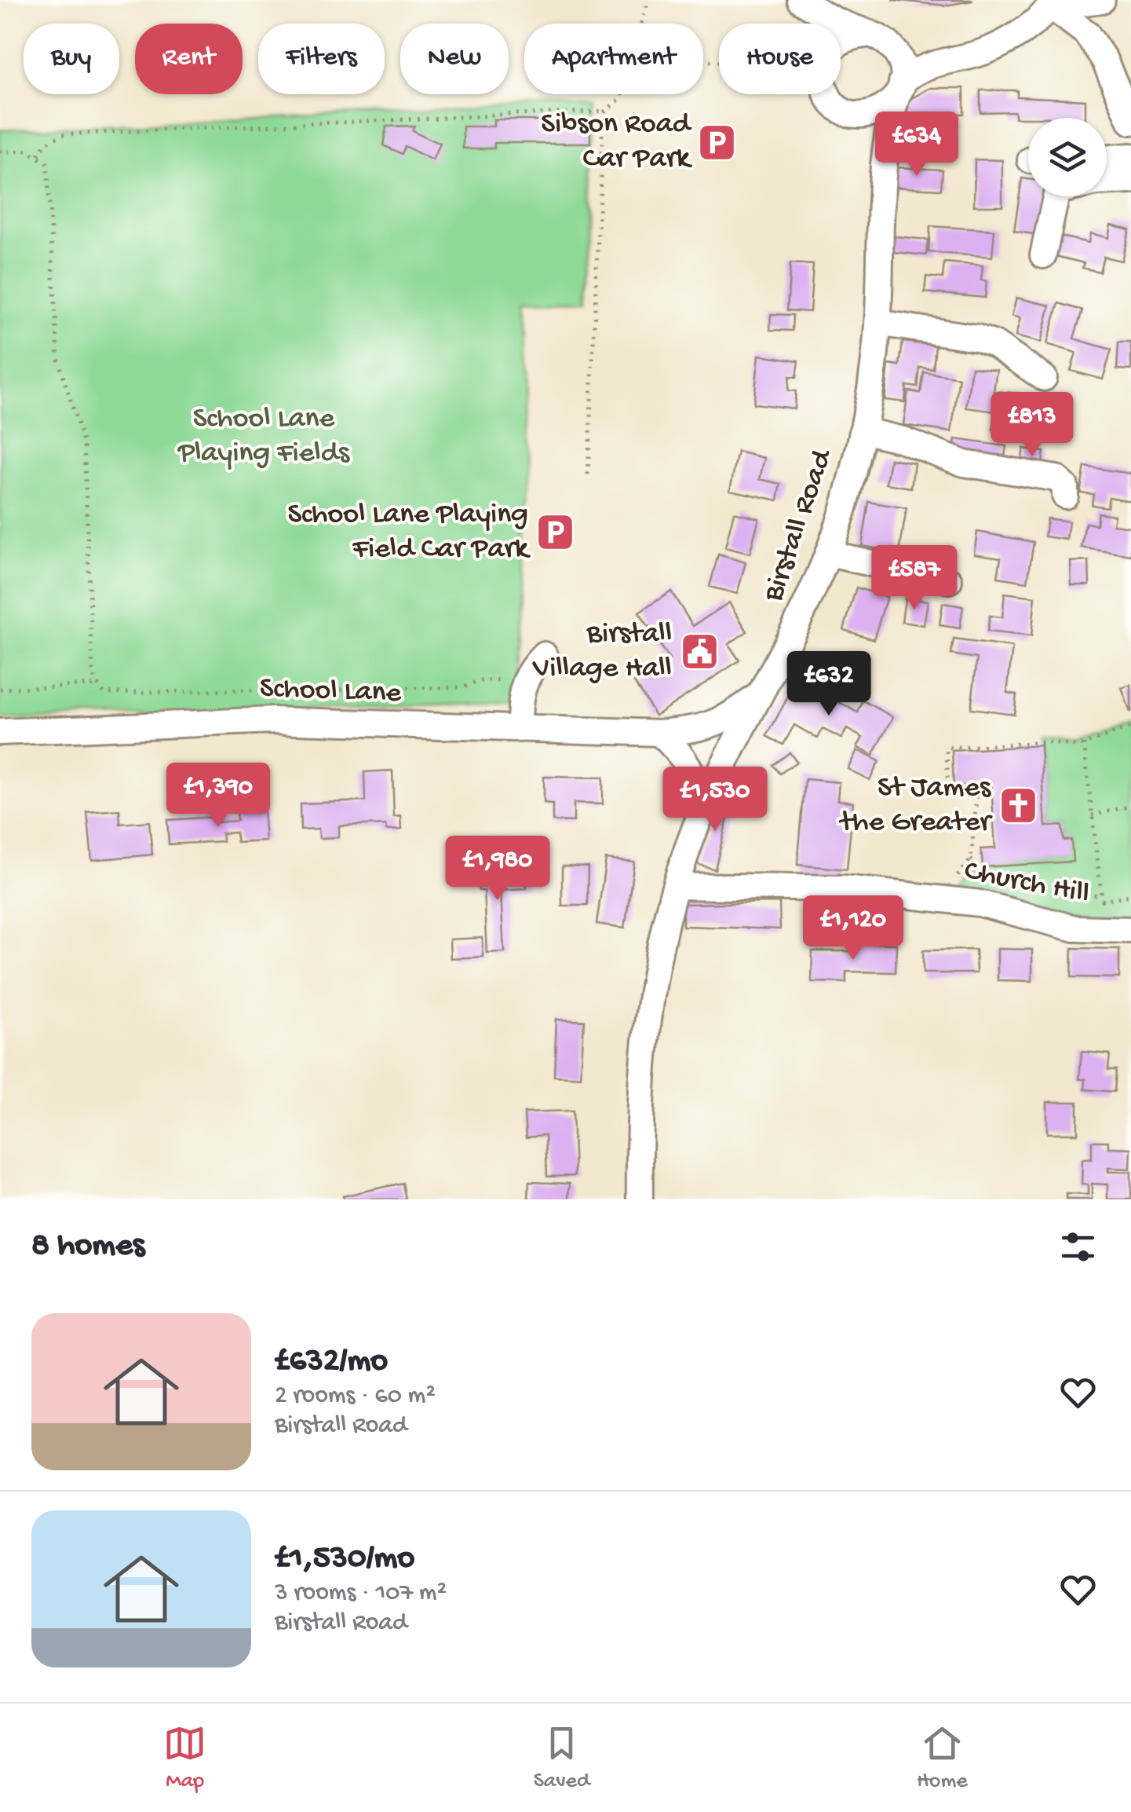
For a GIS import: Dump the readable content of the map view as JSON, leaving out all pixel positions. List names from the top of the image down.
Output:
{
  "streets": {
    "street": ["Birstall Road", "School Lane", "Church Hill"]
  },
  "crossings": [
    ["Birstall Road", "School Lane"],
    ["Birstall Road", "Church Hill"]
  ],
  "parks": ["School Lane Playing Fields"],
  "places": {
    "parking": ["Sibson Road Car Park", "School Lane Playing Field Car Park"],
    "public building": ["Birstall Village Hall"],
    "church": ["St James the Greater"]
  },
  "page": {
    "chip": [
      "Buy",
      "Rent",
      "Filters",
      "New",
      "Apartment",
      "House"
    ],
    "price": [
      "£634",
      "£813",
      "£587",
      "£632",
      "£1,390",
      "£1,530",
      "£1,980",
      "£1,120"
    ],
    "heading": "8 homes",
    "list": [
      {
        "name": "£632/mo",
        "note": "2 rooms · 60 m² · Birstall Road"
      },
      {
        "name": "£1,530/mo",
        "note": "3 rooms · 107 m² · Birstall Road"
      }
    ],
    "tabs": ["Map", "Saved", "Home"]
  }
}
